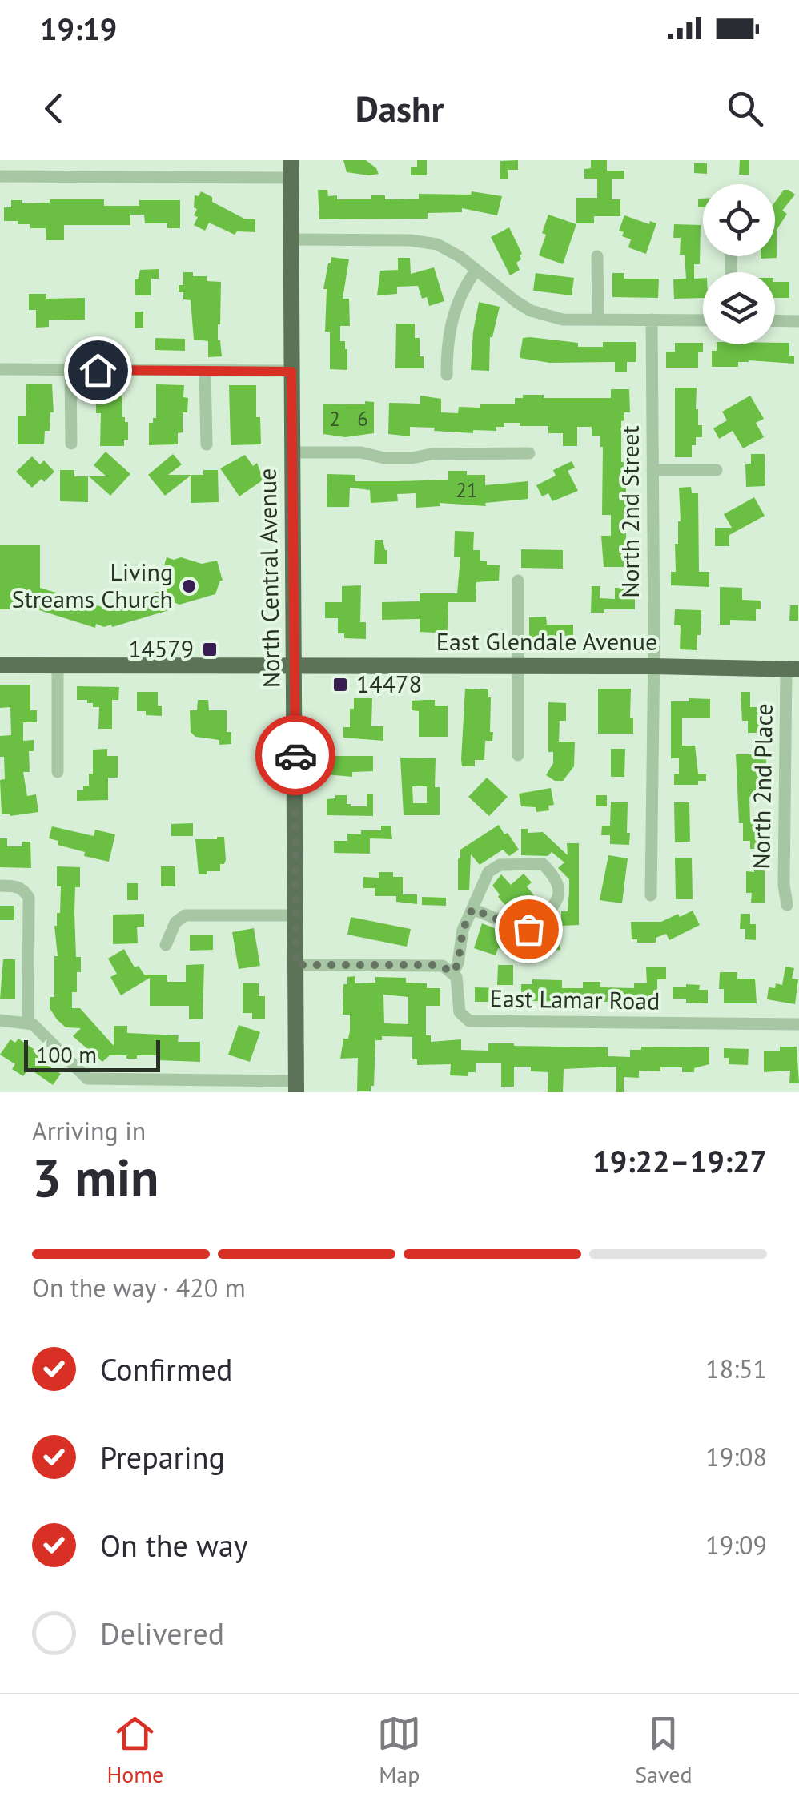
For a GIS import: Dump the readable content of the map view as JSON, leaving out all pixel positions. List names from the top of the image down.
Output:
{
  "streets": {
    "main road": ["North Central Avenue", "East Glendale Avenue"],
    "street": ["North 2nd Street", "North 2nd Place", "East Lamar Road"]
  },
  "crossings": [
    ["North 2nd Street", "East Glendale Avenue"],
    ["North Central Avenue", "East Glendale Avenue"],
    ["East Glendale Avenue", "North 2nd Place"]
  ],
  "places": {
    "other": ["Living Streams Church"],
    "transit": ["14579", "14478"]
  },
  "house_numbers": ["2", "6", "21"],
  "scale_bar": "100 m",
  "page": {
    "status": "19:19",
    "header": "Dashr",
    "scale": "100 m",
    "heading": ["3 min", "Arriving in", "19:22–19:27"],
    "bar": "On the way · 420 m",
    "list": [
      ["Confirmed", "18:51"],
      ["Preparing", "19:08"],
      ["On the way", "19:09"],
      "Delivered"
    ],
    "tabs": ["Home", "Map", "Saved"]
  }
}
